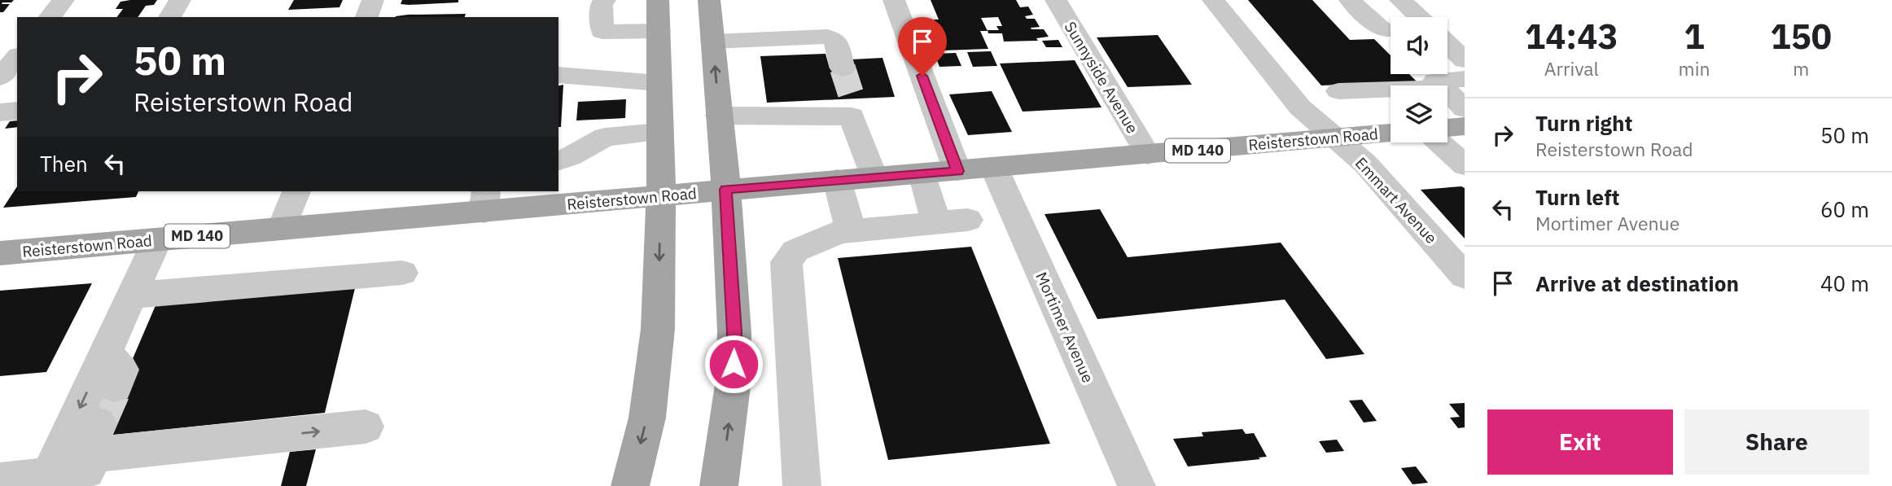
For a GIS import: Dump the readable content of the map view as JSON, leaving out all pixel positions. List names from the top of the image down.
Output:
{
  "streets": {
    "main road": ["Reisterstown Road", "MD 140"],
    "street": ["Sunnyside Avenue", "Emmart Avenue", "Mortimer Avenue"]
  },
  "crossings": [
    ["Sunnyside Avenue", "Reisterstown Road"],
    ["Reisterstown Road", "Emmart Avenue"],
    ["Reisterstown Road", "Mortimer Avenue"]
  ],
  "page": {
    "eta": [
      "14:43",
      "Arrival",
      "1",
      "min",
      "150",
      "m"
    ],
    "turn": ["50 m", "Reisterstown Road"],
    "list": [
      {
        "name": "Turn right",
        "note": "Reisterstown Road",
        "value": "50 m"
      },
      {
        "name": "Turn left",
        "note": "Mortimer Avenue",
        "value": "60 m"
      },
      {
        "name": "Arrive at destination",
        "value": "40 m"
      }
    ],
    "then": "Then",
    "buttons": ["Exit", "Share"]
  }
}
